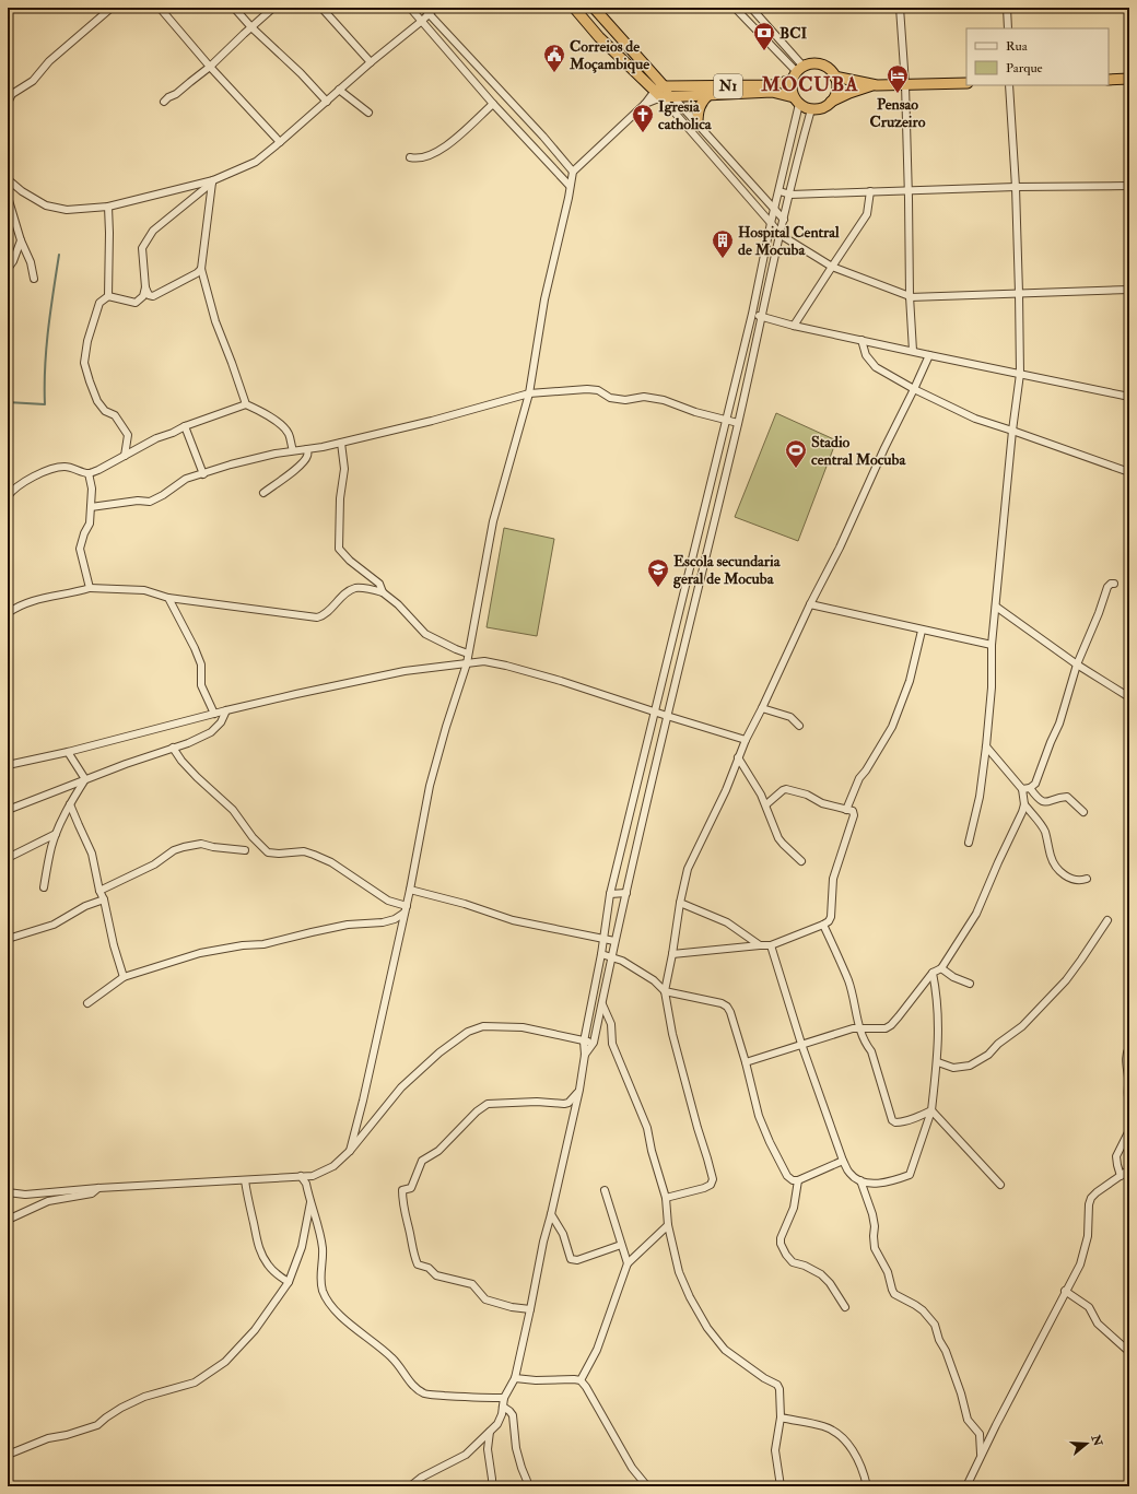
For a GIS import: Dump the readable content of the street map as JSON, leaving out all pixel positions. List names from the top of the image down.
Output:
{
  "streets": {
    "highway": ["N1"]
  },
  "districts": ["MOCUBA"],
  "places": {
    "bank": ["BCI"],
    "public building": ["Correios de Moçambique"],
    "hotel": ["Pensao Cruzeiro"],
    "church": ["Igresia catholica"],
    "building": ["Hospital Central de Mocuba"],
    "sports": ["Stadio central Mocuba"],
    "school or university": ["Escola secundaria geral de Mocuba"]
  },
  "legend": ["Rua", "Parque"],
  "north": "right"
}
